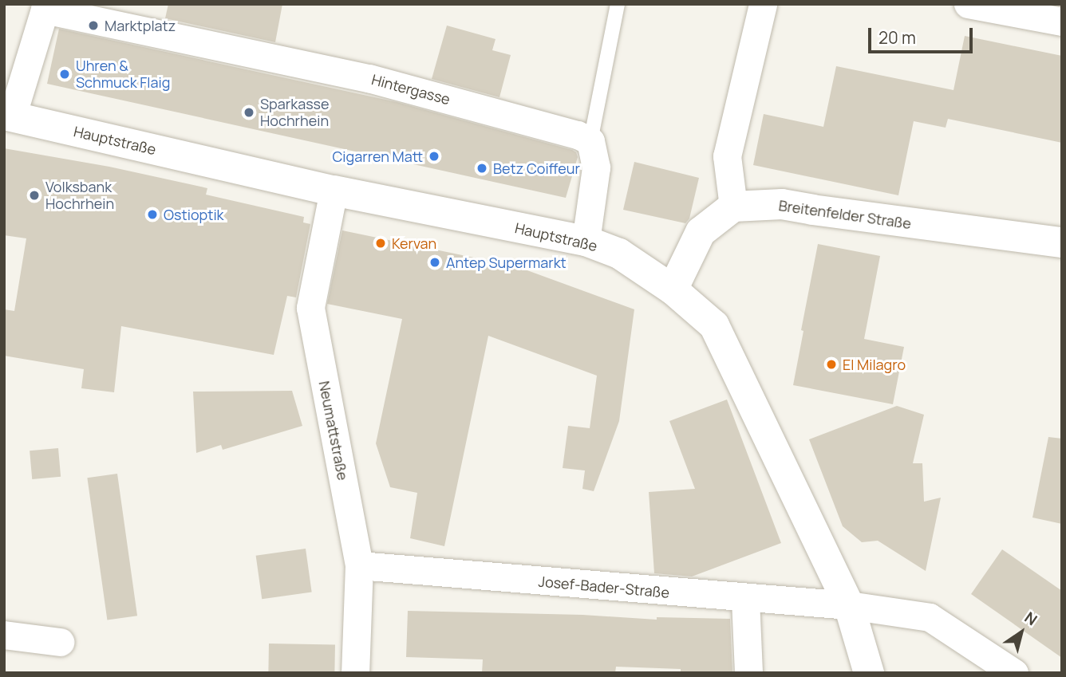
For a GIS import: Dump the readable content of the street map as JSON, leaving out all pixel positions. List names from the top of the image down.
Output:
{
  "streets": {
    "street": [
      "Hintergasse",
      "Hauptstraße",
      "Breitenfelder Straße",
      "Neumattstraße",
      "Josef-Bader-Straße"
    ]
  },
  "crossings": [
    ["Hauptstraße", "Neumattstraße"],
    ["Hauptstraße", "Josef-Bader-Straße"],
    ["Neumattstraße", "Josef-Bader-Straße"]
  ],
  "places": [
    "Marktplatz",
    "Uhren & Schmuck Flaig",
    "Sparkasse Hochrhein",
    "Cigarren Matt",
    "Betz Coiffeur",
    "Volksbank Hochrhein",
    "Ostioptik",
    "Kervan",
    "Antep Supermarkt",
    "El Milagro"
  ],
  "scale_bar": "20 m",
  "north": "top right"
}
